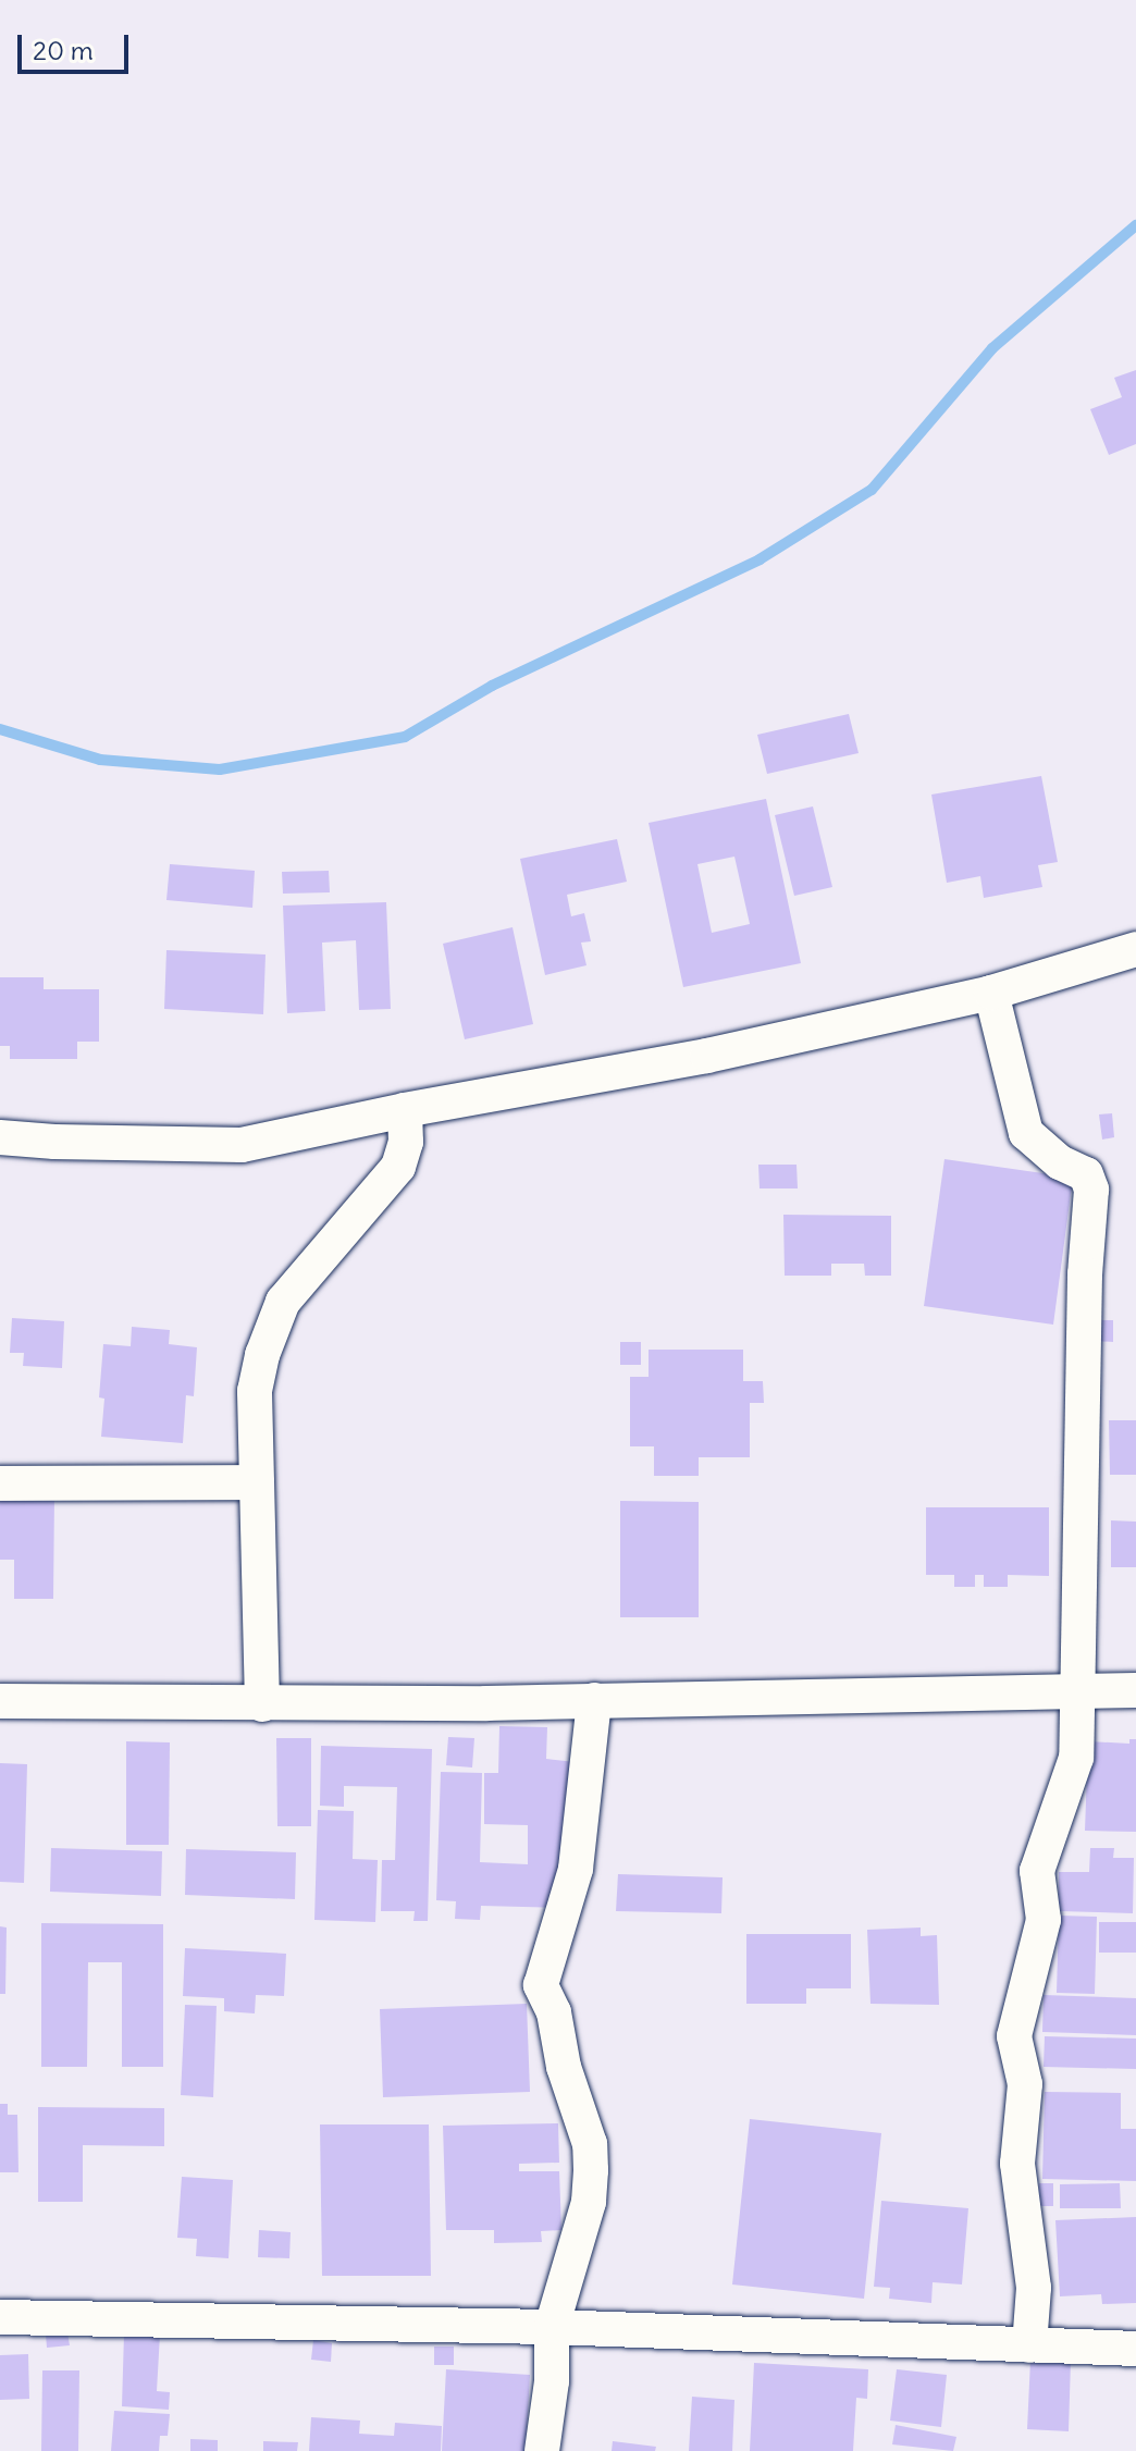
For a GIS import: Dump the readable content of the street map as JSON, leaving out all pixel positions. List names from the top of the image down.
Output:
{
  "scale_bar": "20 m"
}
